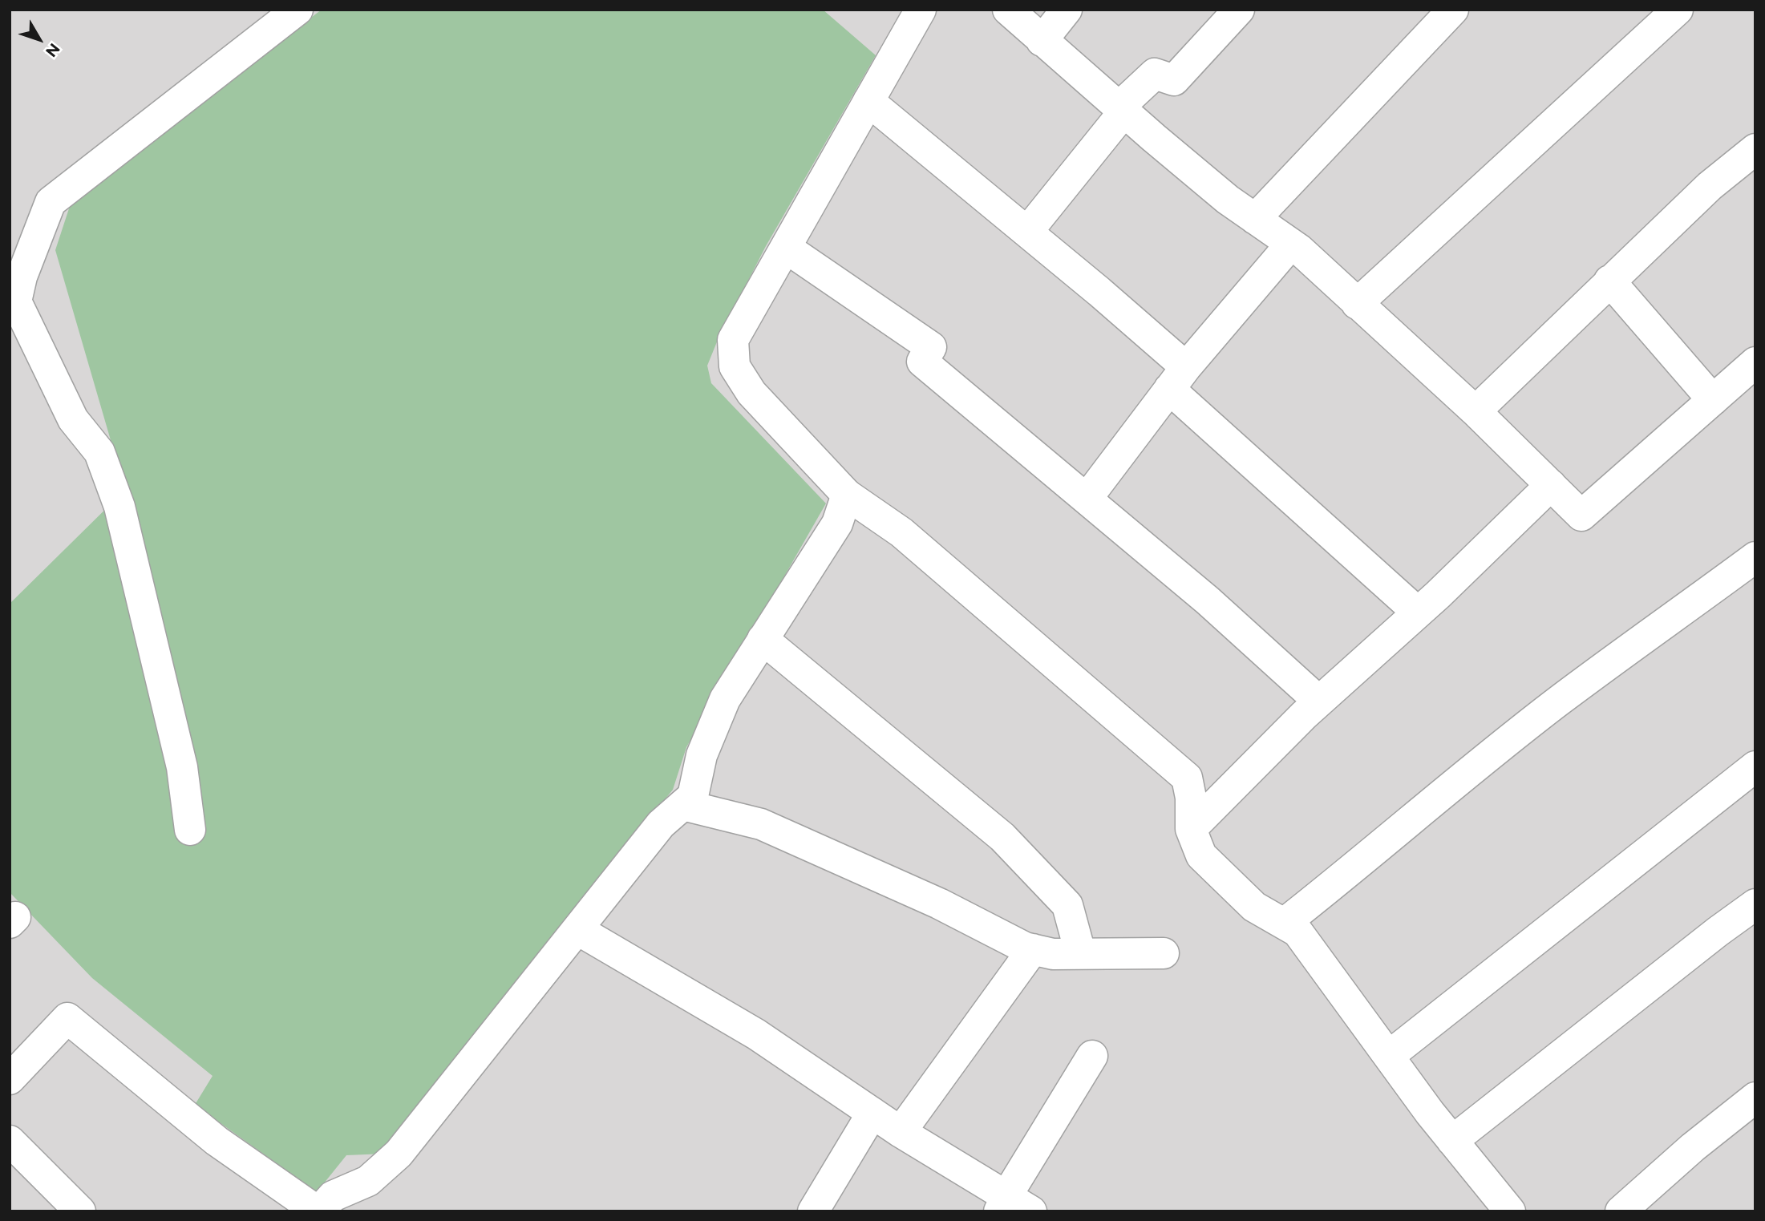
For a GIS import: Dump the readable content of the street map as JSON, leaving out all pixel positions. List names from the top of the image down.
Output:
{
  "north": "bottom right"
}
